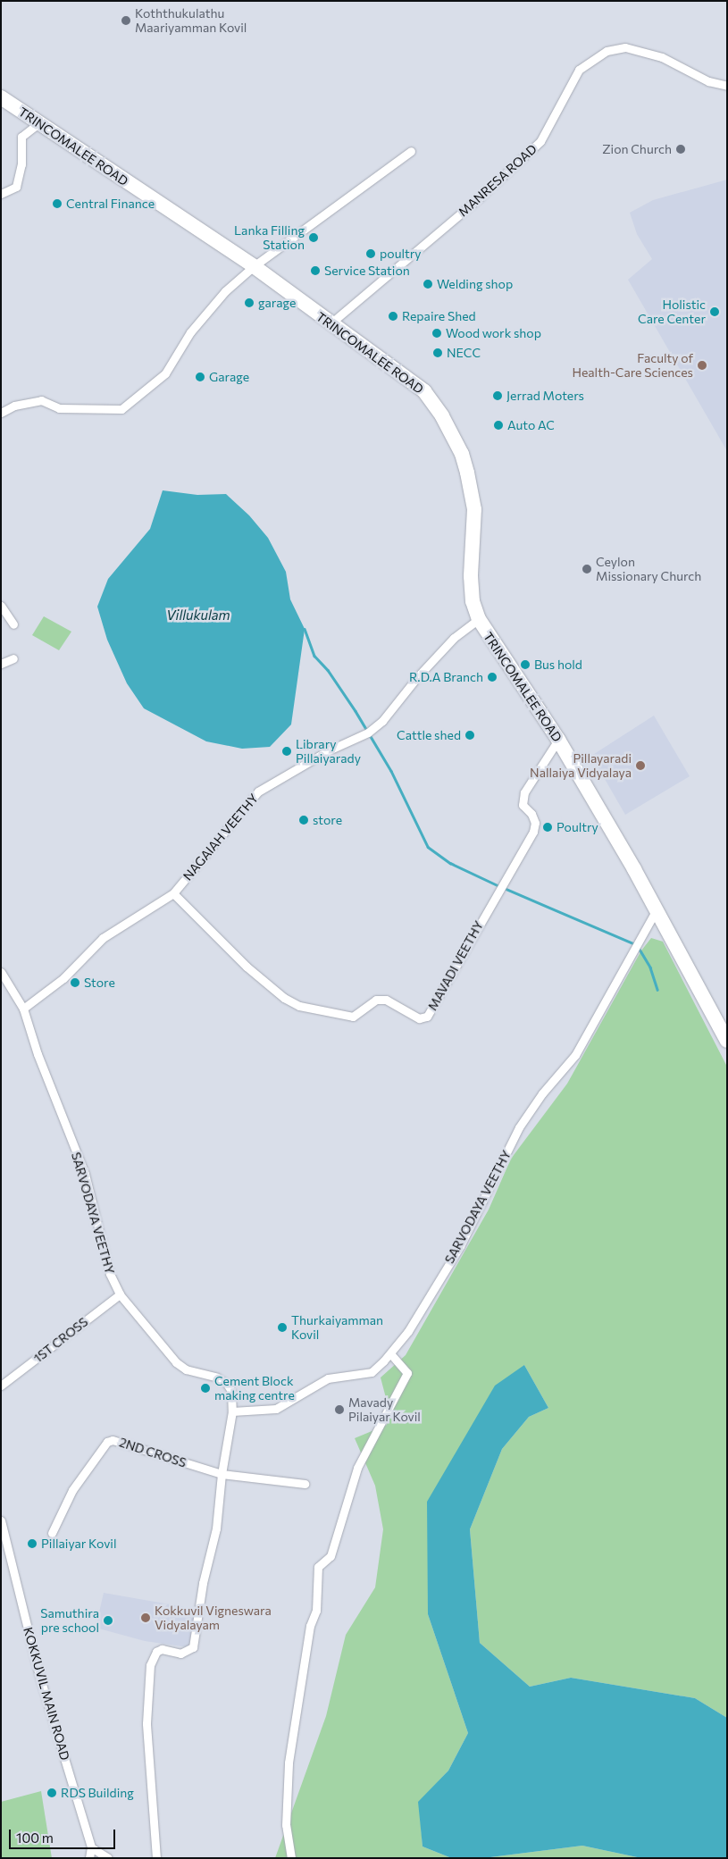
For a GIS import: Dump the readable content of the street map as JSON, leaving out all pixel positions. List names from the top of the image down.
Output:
{
  "streets": {
    "highway": ["TRINCOMALEE ROAD"],
    "street": [
      "MANRESA ROAD",
      "NAGAIAH VEETHY",
      "MAVADI VEETHY",
      "SARVODAYA VEETHY",
      "1ST CROSS",
      "2ND CROSS",
      "KOKKUVIL MAIN ROAD"
    ]
  },
  "crossings": [
    ["TRINCOMALEE ROAD", "MANRESA ROAD"],
    ["TRINCOMALEE ROAD", "NAGAIAH VEETHY"],
    ["TRINCOMALEE ROAD", "MAVADI VEETHY"],
    ["TRINCOMALEE ROAD", "SARVODAYA VEETHY"],
    ["NAGAIAH VEETHY", "MAVADI VEETHY"],
    ["NAGAIAH VEETHY", "SARVODAYA VEETHY"],
    ["SARVODAYA VEETHY", "1ST CROSS"],
    ["SARVODAYA VEETHY", "2ND CROSS"]
  ],
  "water": ["Villukulam"],
  "places": [
    "Koththukulathu Maariyamman Kovil",
    "Zion Church",
    "Central Finance",
    "Lanka Filling Station",
    "poultry",
    "Service Station",
    "Welding shop",
    "garage",
    "Holistic Care Center",
    "Repaire Shed",
    "Wood work shop",
    "NECC",
    "Faculty of Health-Care Sciences",
    "Garage",
    "Jerrad Moters",
    "Auto AC",
    "Ceylon Missionary Church",
    "Bus hold",
    "R.D.A Branch",
    "Cattle shed",
    "Library Pillaiyarady",
    "Pillayaradi Nallaiya Vidyalaya",
    "store",
    "Poultry",
    "Store",
    "Thurkaiyamman Kovil",
    "Cement Block making centre",
    "Mavady Pilaiyar Kovil",
    "Pillaiyar Kovil",
    "Kokkuvil Vigneswara Vidyalayam",
    "Samuthira pre school",
    "RDS Building"
  ],
  "scale_bar": "100 m"
}
